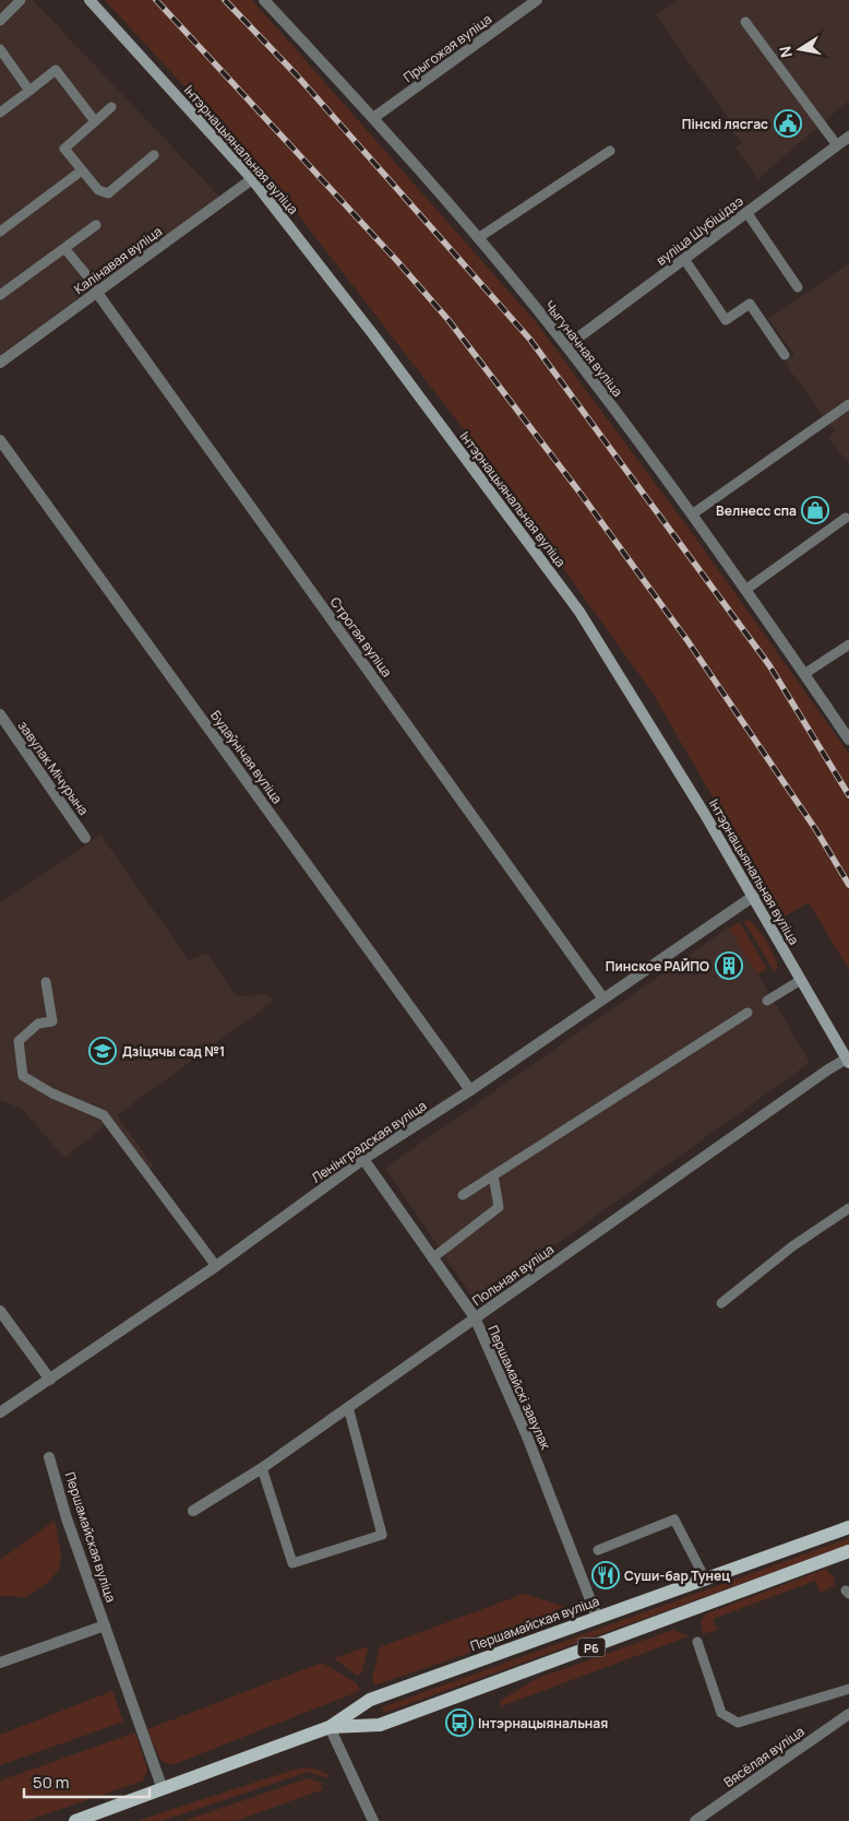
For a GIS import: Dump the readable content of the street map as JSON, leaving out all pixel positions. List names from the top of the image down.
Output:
{
  "streets": {
    "main road": ["Інтэрнацыянальная вуліца", "Першамайская вуліца", "Р6"],
    "street": [
      "Прыгожая вуліца",
      "вуліца Шубіцідзэ",
      "Калінавая вуліца",
      "Чыгуначная вуліца",
      "Строгая вуліца",
      "Будаўнічая вуліца",
      "завулак Мічурына",
      "Ленінградская вуліца",
      "Польная вуліца",
      "Першамайскі завулак",
      "Вясёлая вуліца"
    ]
  },
  "crossings": [
    ["Прыгожая вуліца", "Чыгуначная вуліца"],
    ["Інтэрнацыянальная вуліца", "Калінавая вуліца"],
    ["Інтэрнацыянальная вуліца", "Ленінградская вуліца"],
    ["Інтэрнацыянальная вуліца", "Польная вуліца"],
    ["вуліца Шубіцідзэ", "Чыгуначная вуліца"],
    ["Калінавая вуліца", "Строгая вуліца"],
    ["Строгая вуліца", "Ленінградская вуліца"],
    ["Будаўнічая вуліца", "Ленінградская вуліца"],
    ["Ленінградская вуліца", "Першамайскі завулак"],
    ["Польная вуліца", "Першамайскі завулак"],
    ["Першамайскі завулак", "Першамайская вуліца"]
  ],
  "places": {
    "public building": ["Пінскі лясгас"],
    "shop": ["Велнесс спа"],
    "building": ["Пинское РАЙПО"],
    "school or university": ["Дзіцячы сад №1"],
    "restaurant": ["Суши-бар Тунец"],
    "bus stop": ["Інтэрнацыянальная"]
  },
  "scale_bar": "50 m",
  "north": "left"
}
